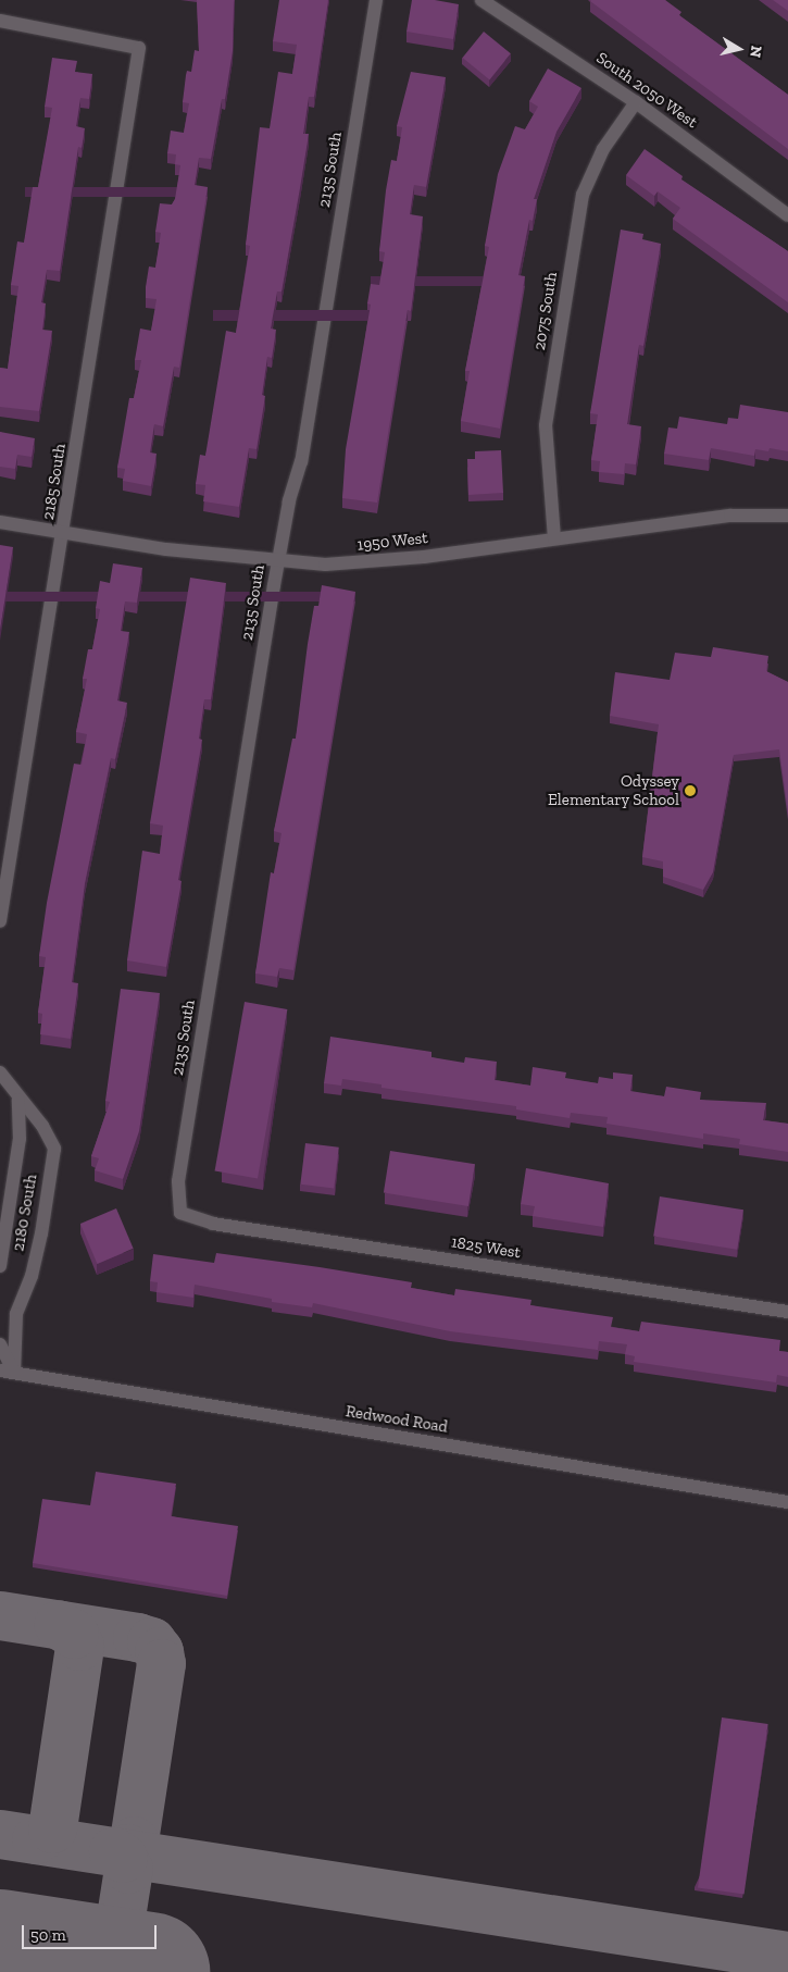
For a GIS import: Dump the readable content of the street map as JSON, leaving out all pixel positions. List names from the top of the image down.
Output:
{
  "streets": {
    "street": [
      "South 2050 West",
      "2135 South",
      "2075 South",
      "2185 South",
      "1950 West",
      "2180 South",
      "1825 West",
      "Redwood Road"
    ]
  },
  "crossings": [
    ["South 2050 West", "2075 South"],
    ["2135 South", "1950 West"],
    ["2135 South", "1825 West"],
    ["2075 South", "1950 West"],
    ["2185 South", "1950 West"],
    ["2180 South", "Redwood Road"]
  ],
  "places": ["Odyssey Elementary School"],
  "scale_bar": "50 m",
  "north": "right"
}
